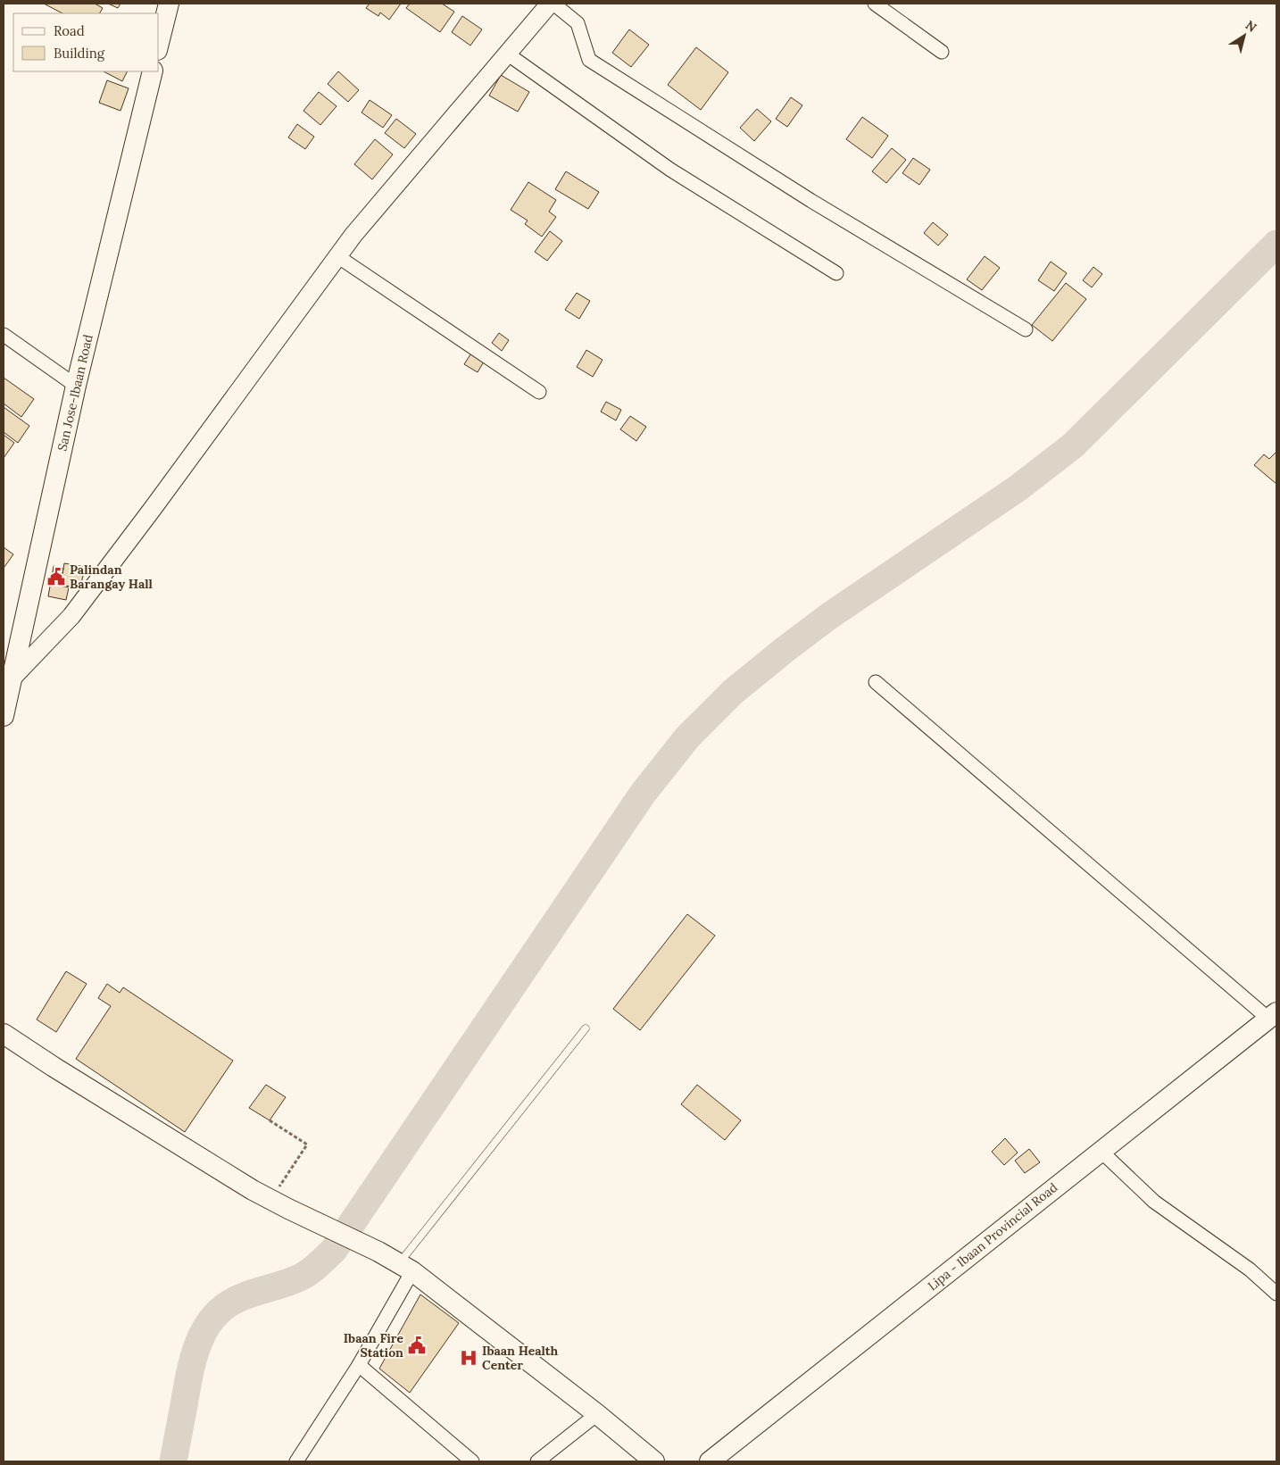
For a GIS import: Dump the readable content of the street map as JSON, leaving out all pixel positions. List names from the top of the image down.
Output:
{
  "streets": {
    "main road": ["San Jose-Ibaan Road", "Lipa - Ibaan Provincial Road"]
  },
  "places": {
    "public building": ["Palindan Barangay Hall", "Ibaan Fire Station"],
    "hospital": ["Ibaan Health Center"]
  },
  "legend": ["Road", "Building"],
  "north": "top right"
}
